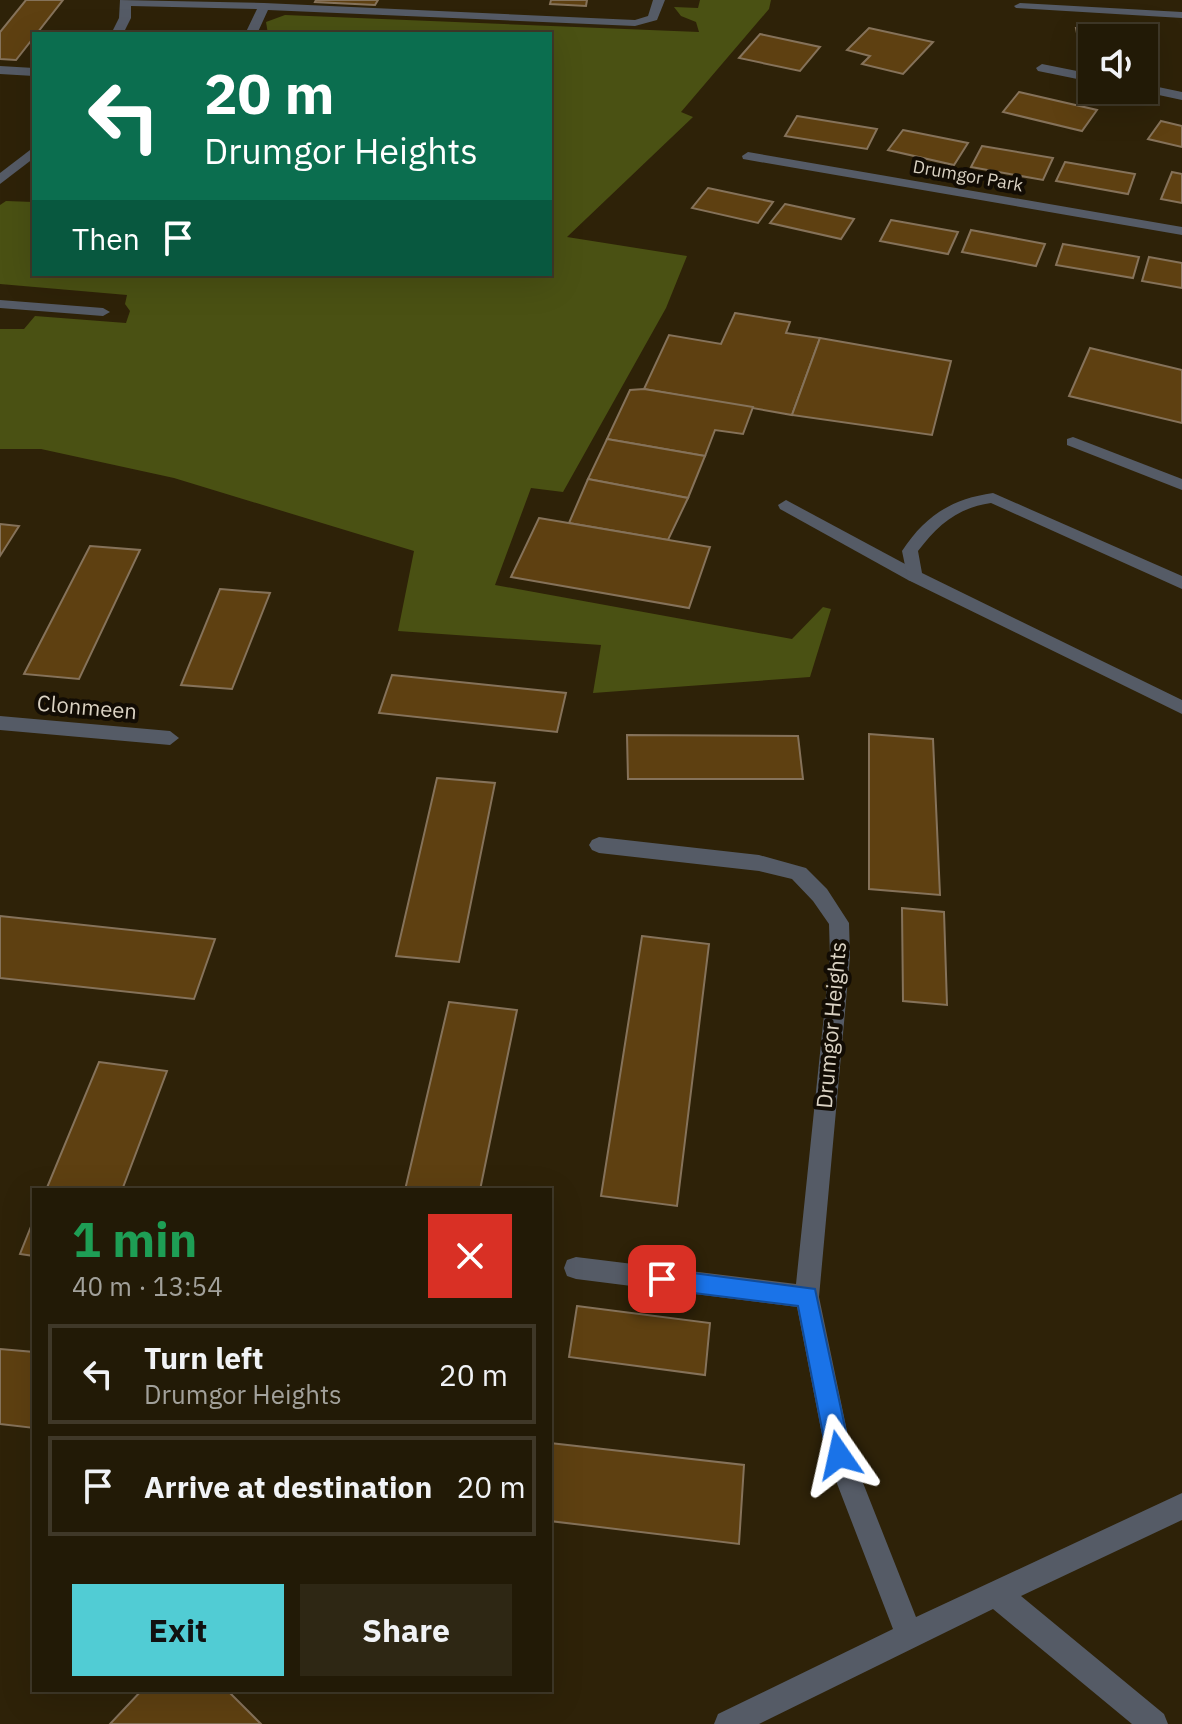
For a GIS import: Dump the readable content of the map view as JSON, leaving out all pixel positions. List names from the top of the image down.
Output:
{
  "streets": {
    "street": ["Drumgor Park", "Clonmeen", "Drumgor Heights"]
  },
  "page": {
    "turn": ["20 m", "Drumgor Heights"],
    "then": "Then",
    "heading": ["1 min", "40 m · 13:54"],
    "list": [
      {
        "name": "Turn left",
        "note": "Drumgor Heights",
        "value": "20 m"
      },
      {
        "name": "Arrive at destination",
        "value": "20 m"
      }
    ],
    "buttons": ["Exit", "Share"]
  }
}
